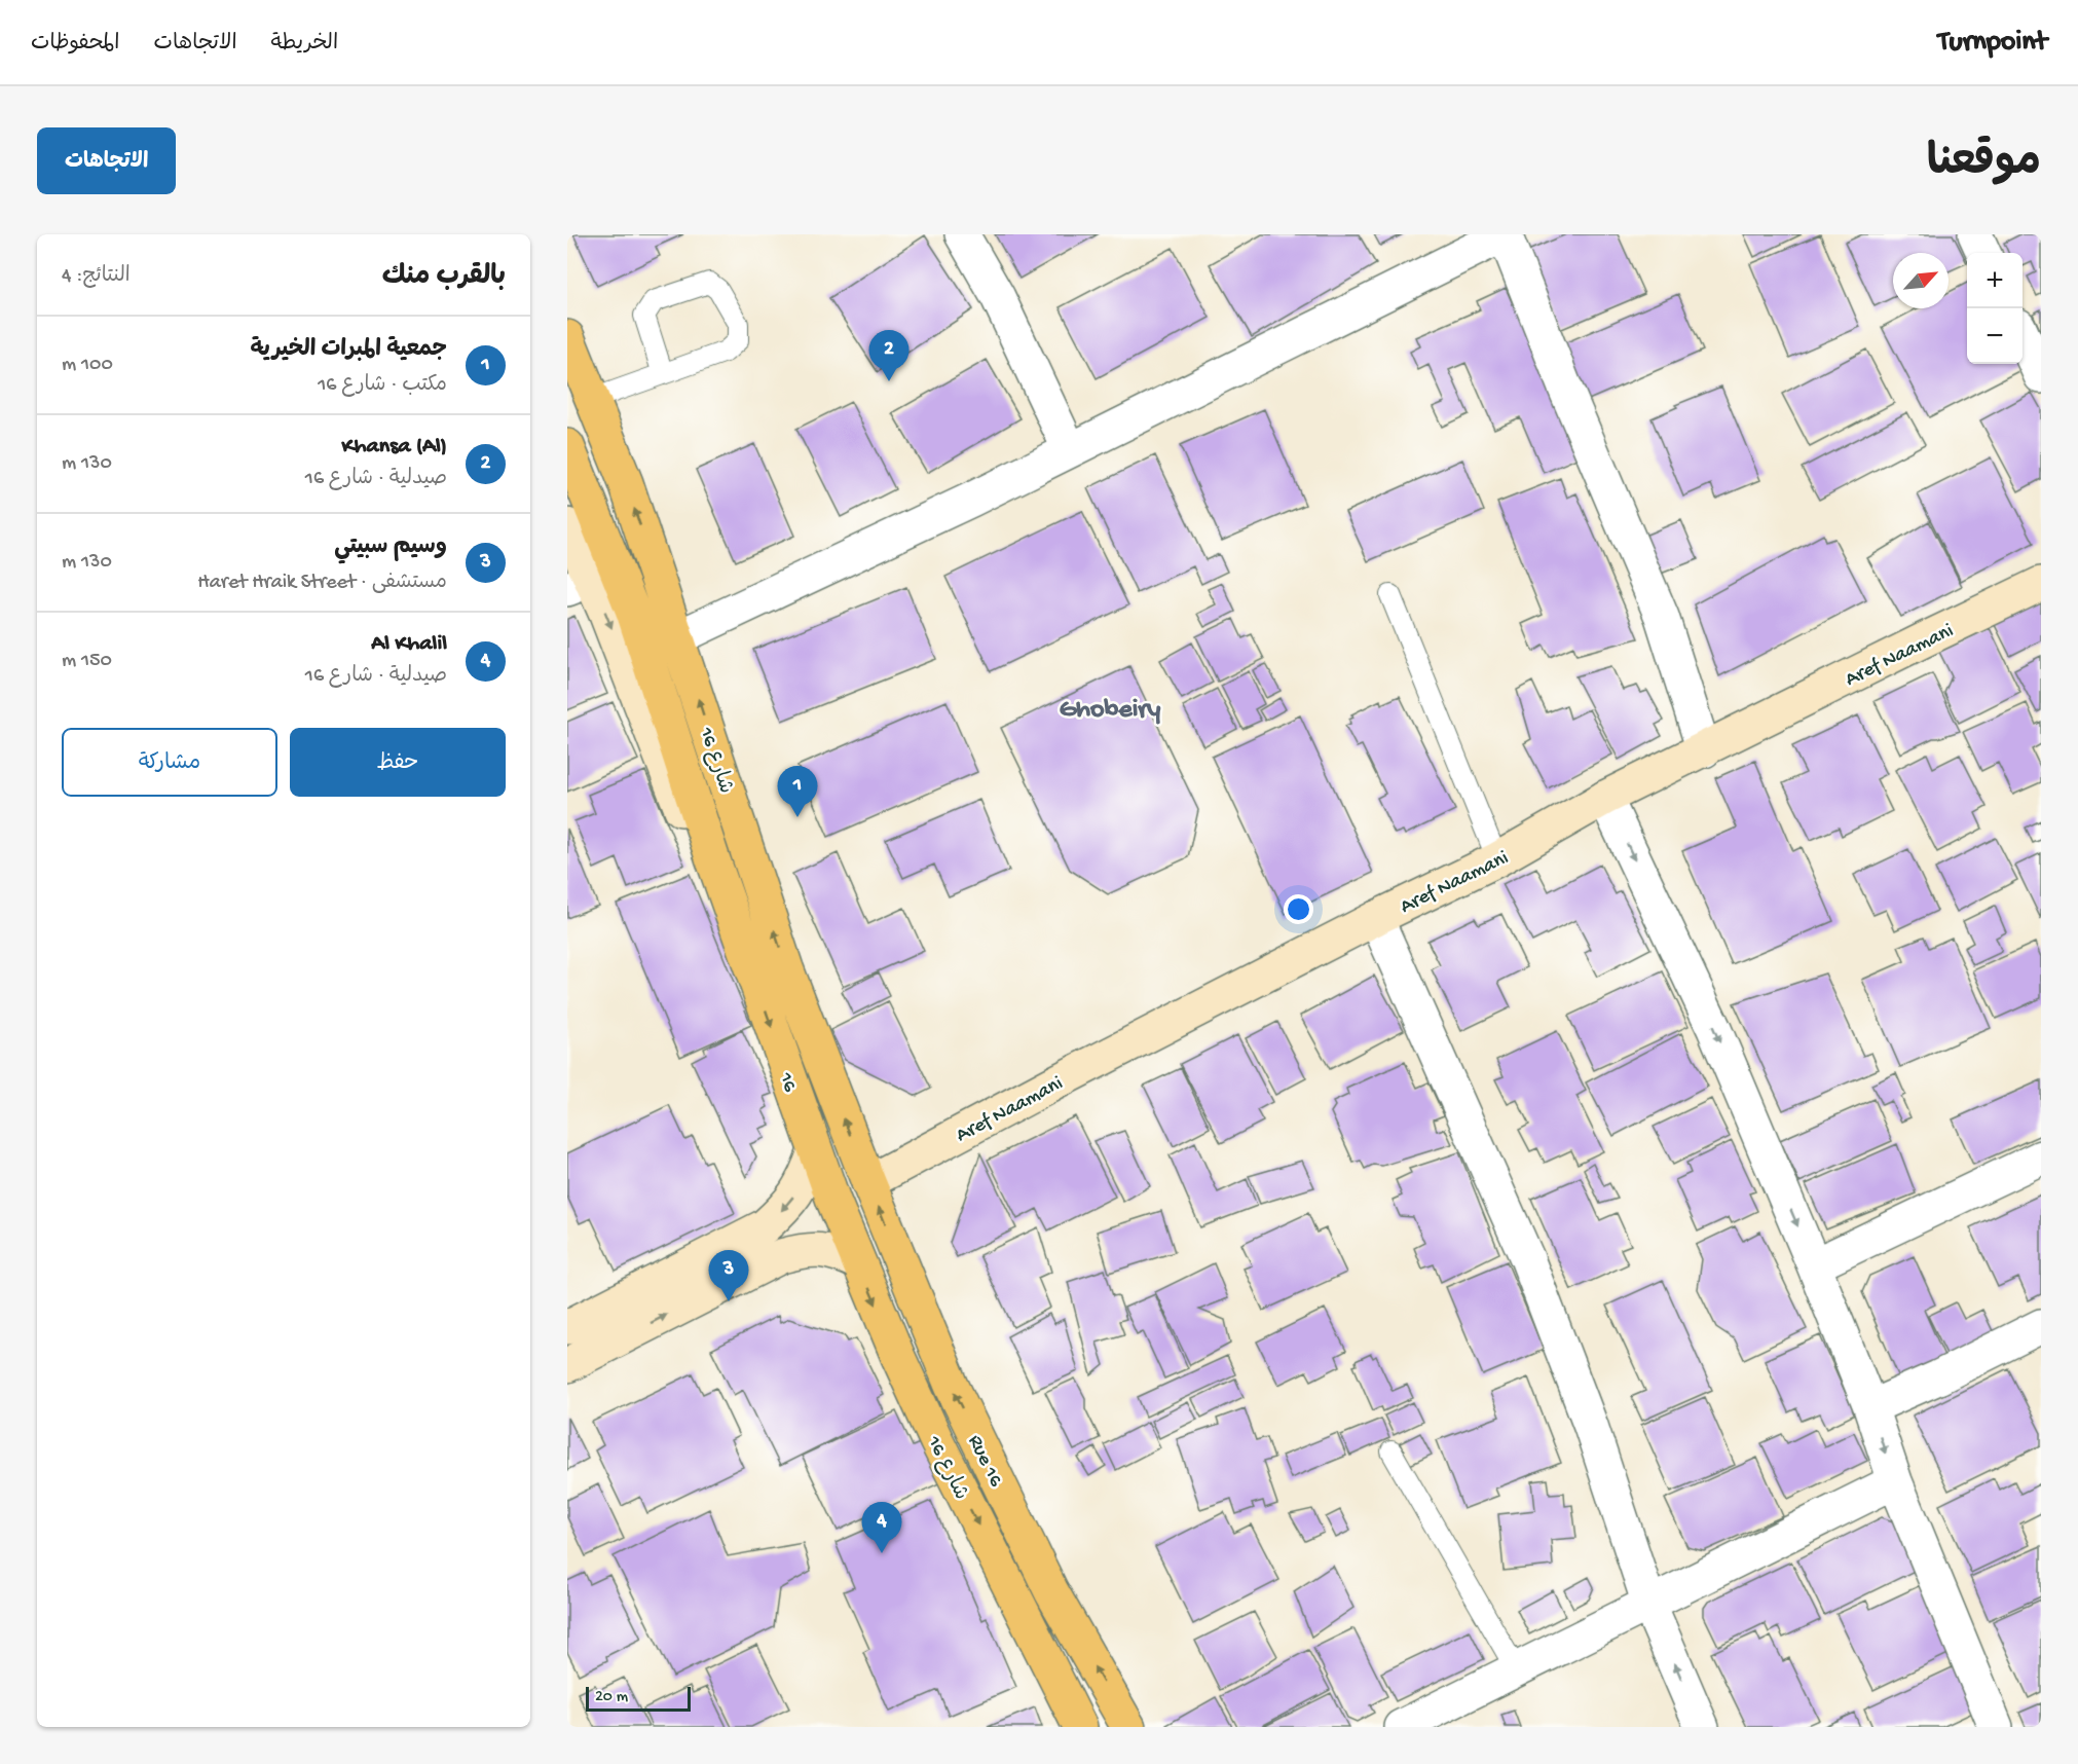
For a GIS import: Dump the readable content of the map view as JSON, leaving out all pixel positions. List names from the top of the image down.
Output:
{
  "streets": {
    "main road": ["شارع 16", "16", "Rue 16"],
    "street": ["Aref Naamani"]
  },
  "crossings": [
    ["Aref Naamani", "شارع 16"],
    ["Aref Naamani", "Rue 16"],
    ["شارع 16", "16"],
    ["شارع 16", "Rue 16"]
  ],
  "one_way": ["16", "Rue 16"],
  "districts": ["Ghobeiry"],
  "scale_bar": "20 m",
  "north": "top right",
  "page": {
    "header": "Turnpoint",
    "nav": ["الخريطة", "الاتجاهات", "المحفوظات"],
    "title": "موقعنا",
    "buttons": [
      "الاتجاهات",
      ["حفظ", "مشاركة"]
    ],
    "heading": ["بالقرب منك", "النتائج: 4"],
    "map_buttons": ["+", "−"],
    "list": [
      {
        "mark": "1",
        "name": "جمعية المبرات الخيرية",
        "note": "مكتب · شارع 16",
        "value": "100 m"
      },
      {
        "mark": "2",
        "name": "Khansa (Al)",
        "note": "صيدلية · شارع 16",
        "value": "130 m"
      },
      {
        "mark": "3",
        "name": "وسيم سبيتي",
        "note": "مستشفى · Haret Hraik Street",
        "value": "130 m"
      },
      {
        "mark": "4",
        "name": "Al Khalil",
        "note": "صيدلية · شارع 16",
        "value": "150 m"
      }
    ],
    "pins": [
      "2",
      "1",
      "3",
      "4"
    ],
    "scale": "20 m"
  }
}
